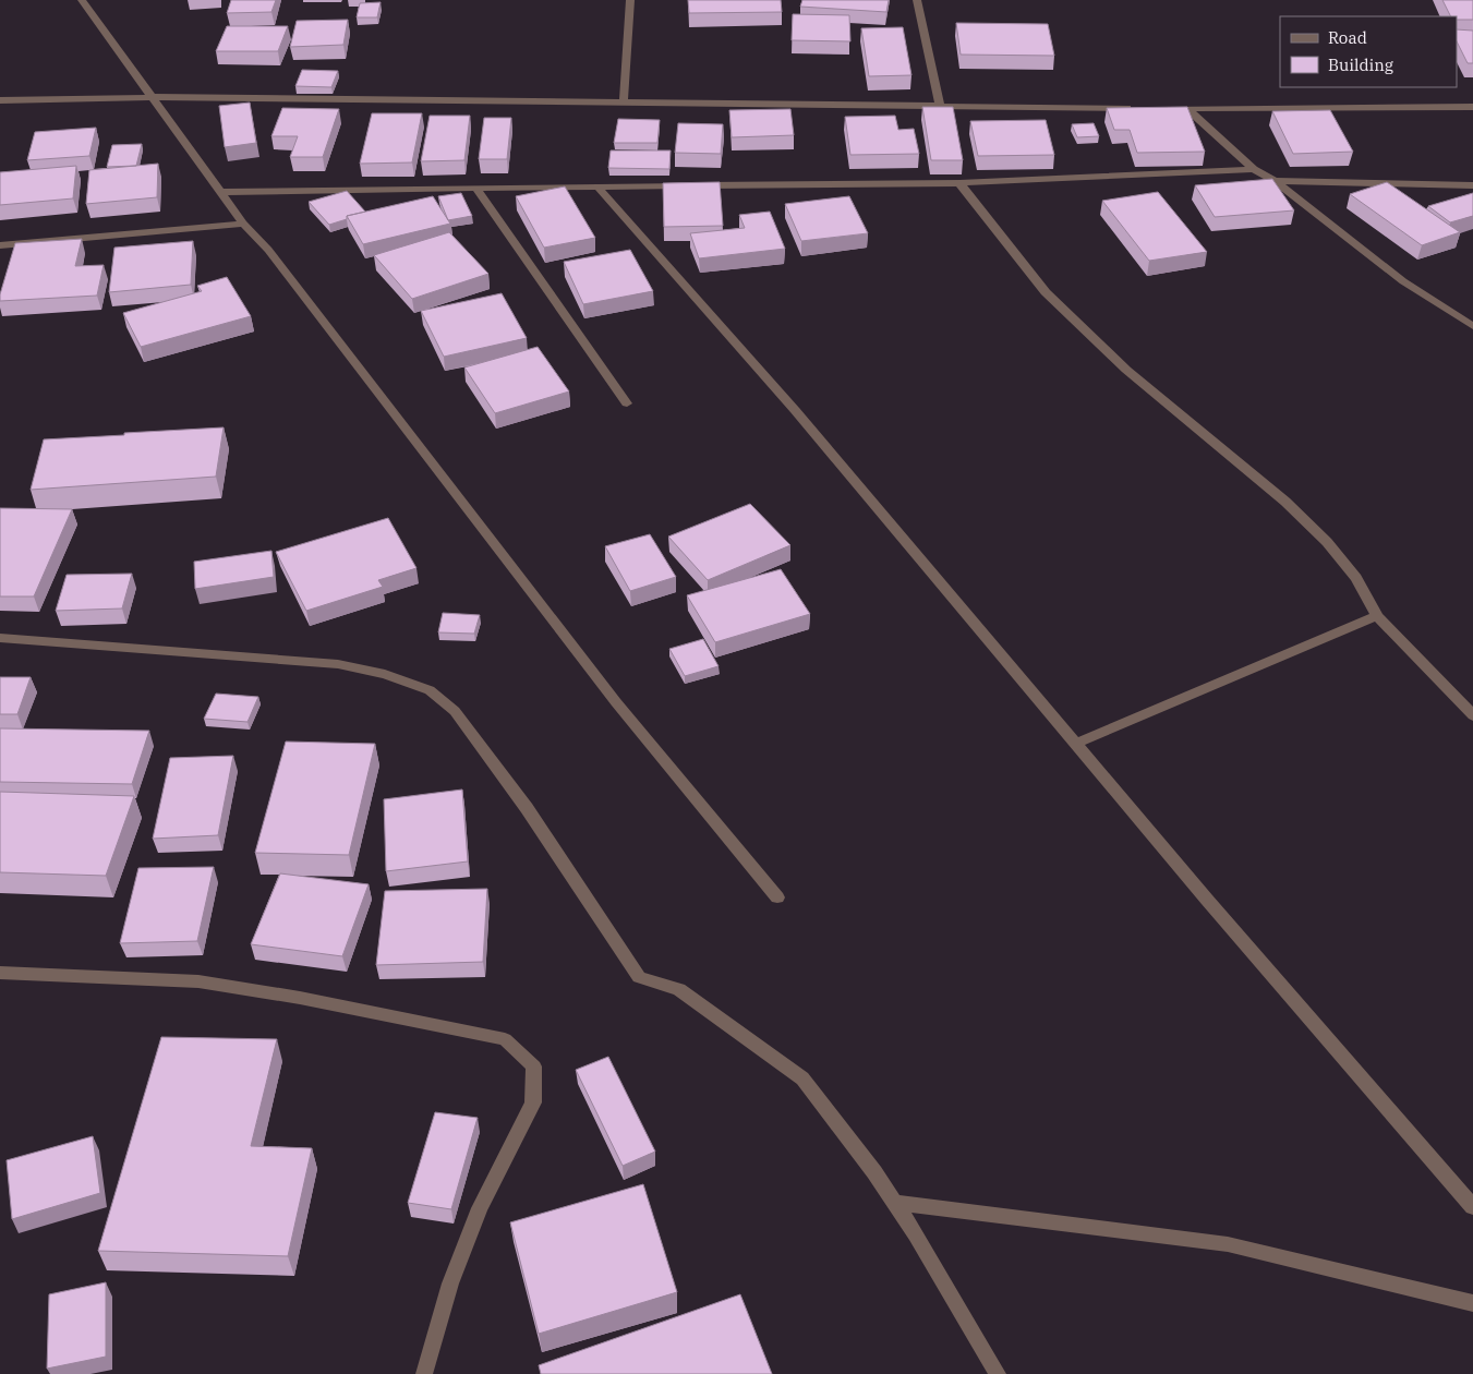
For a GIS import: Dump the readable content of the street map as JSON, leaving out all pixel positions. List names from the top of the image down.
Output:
{
  "legend": ["Road", "Building"]
}
